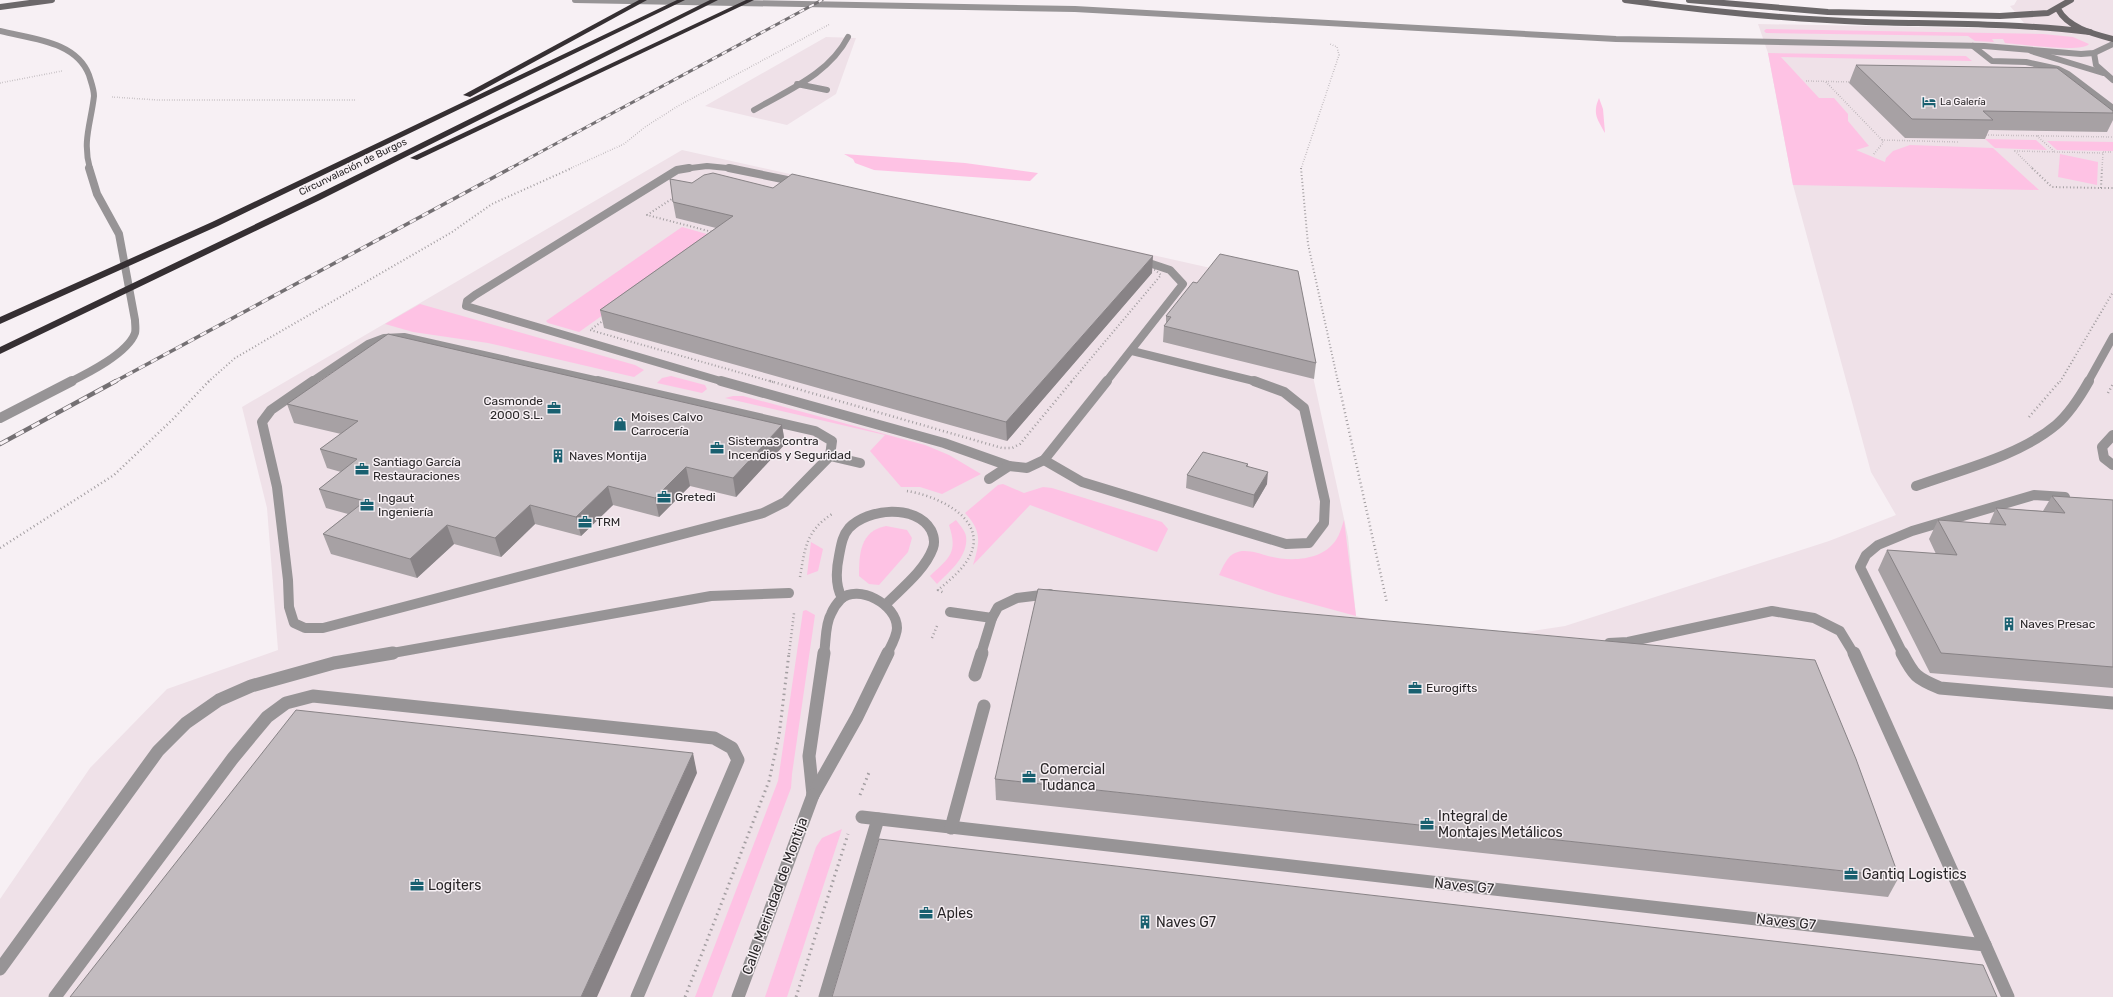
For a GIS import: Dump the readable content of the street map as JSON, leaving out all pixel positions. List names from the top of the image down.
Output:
{
  "streets": {
    "highway": ["Circunvalación de Burgos"],
    "street": ["Naves G7", "Calle Merindad de Montija"]
  },
  "places": {
    "hotel": ["La Galería"],
    "office": [
      "Casmonde 2000 S.L.",
      "Sistemas contra Incendios y Seguridad",
      "Santiago García Restauraciones",
      "Gretedi",
      "Ingaut Ingeniería",
      "TRM",
      "Eurogifts",
      "Comercial Tudanca",
      "Integral de Montajes Metálicos",
      "Gantiq Logistics",
      "Logiters",
      "Aples"
    ],
    "shop": ["Moises Calvo Carrocería"],
    "building": ["Naves Montija", "Naves Presac", "Naves G7"]
  }
}
